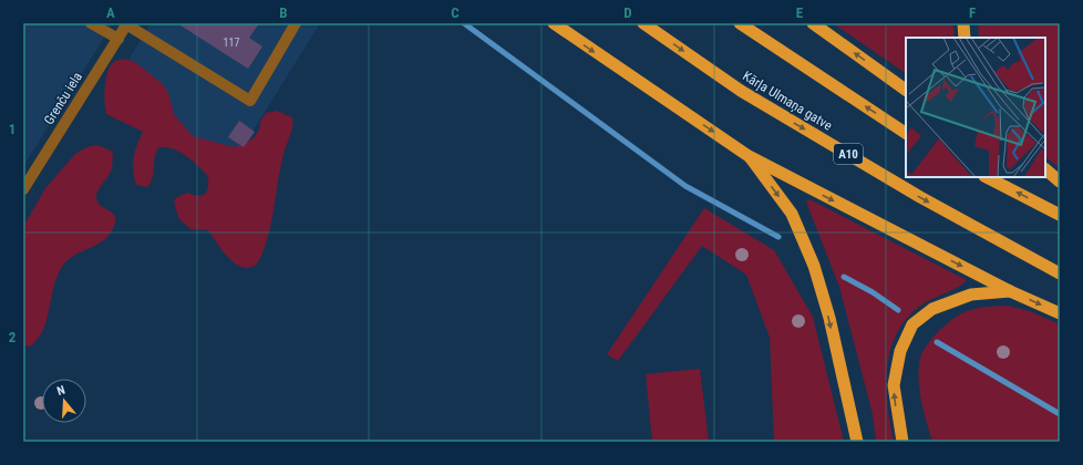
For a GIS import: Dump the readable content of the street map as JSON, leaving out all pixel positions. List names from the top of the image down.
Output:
{
  "streets": {
    "highway": ["Kārļa Ulmaņa gatve", "A10"],
    "street": ["Grenču iela"]
  },
  "house_numbers": ["117"],
  "north": "top",
  "grid": {
    "columns": [
      "A",
      "B",
      "C",
      "D",
      "E",
      "F"
    ],
    "rows": ["1", "2"]
  }
}
